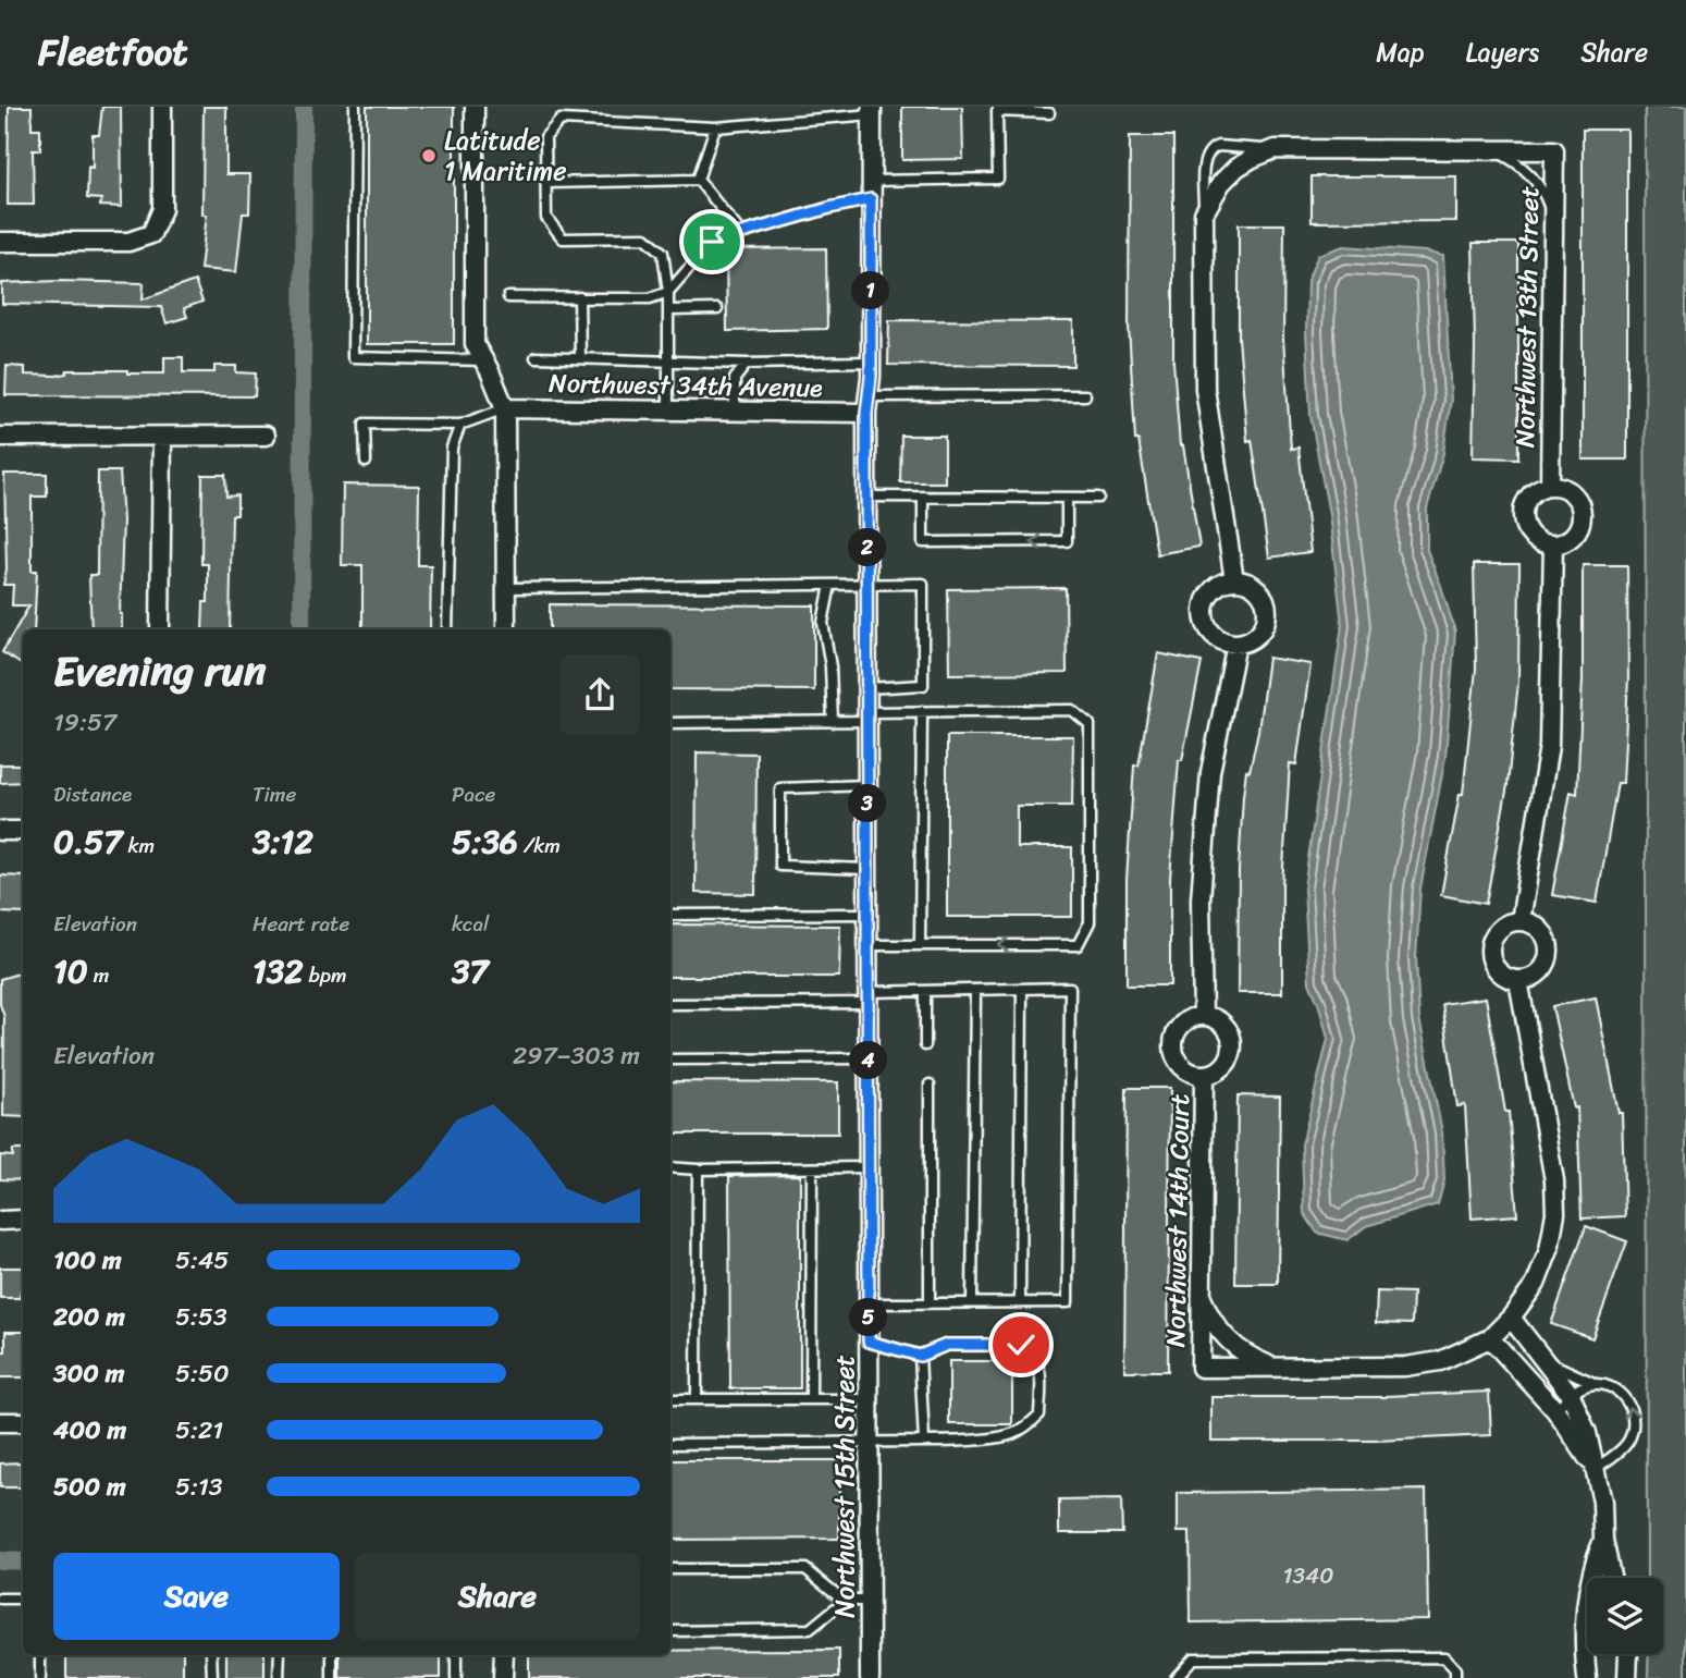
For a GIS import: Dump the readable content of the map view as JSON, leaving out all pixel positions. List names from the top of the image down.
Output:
{
  "streets": {
    "street": [
      "Northwest 13th Street",
      "Northwest 34th Avenue",
      "Northwest 14th Court",
      "Northwest 15th Street"
    ]
  },
  "crossings": [
    ["Northwest 34th Avenue", "Northwest 15th Street"]
  ],
  "places": ["Latitude 1 Maritime"],
  "house_numbers": ["1340"],
  "page": {
    "header": "Fleetfoot",
    "nav": ["Map", "Layers", "Share"],
    "pins": [
      "1",
      "2",
      "3",
      "4",
      "5"
    ],
    "heading": ["Evening run", "19:57"],
    "stats": [
      ["Distance", "0.57 km"],
      ["Time", "3:12"],
      ["Pace", "5:36 /km"],
      ["Elevation", "10 m"],
      ["Heart rate", "132 bpm"],
      ["kcal", "37"]
    ],
    "chart": ["Elevation", "297–303 m"],
    "list": [
      {
        "name": "100 m",
        "note": "5:45"
      },
      {
        "name": "200 m",
        "note": "5:53"
      },
      {
        "name": "300 m",
        "note": "5:50"
      },
      {
        "name": "400 m",
        "note": "5:21"
      },
      {
        "name": "500 m",
        "note": "5:13"
      }
    ],
    "buttons": ["Save", "Share"]
  }
}
